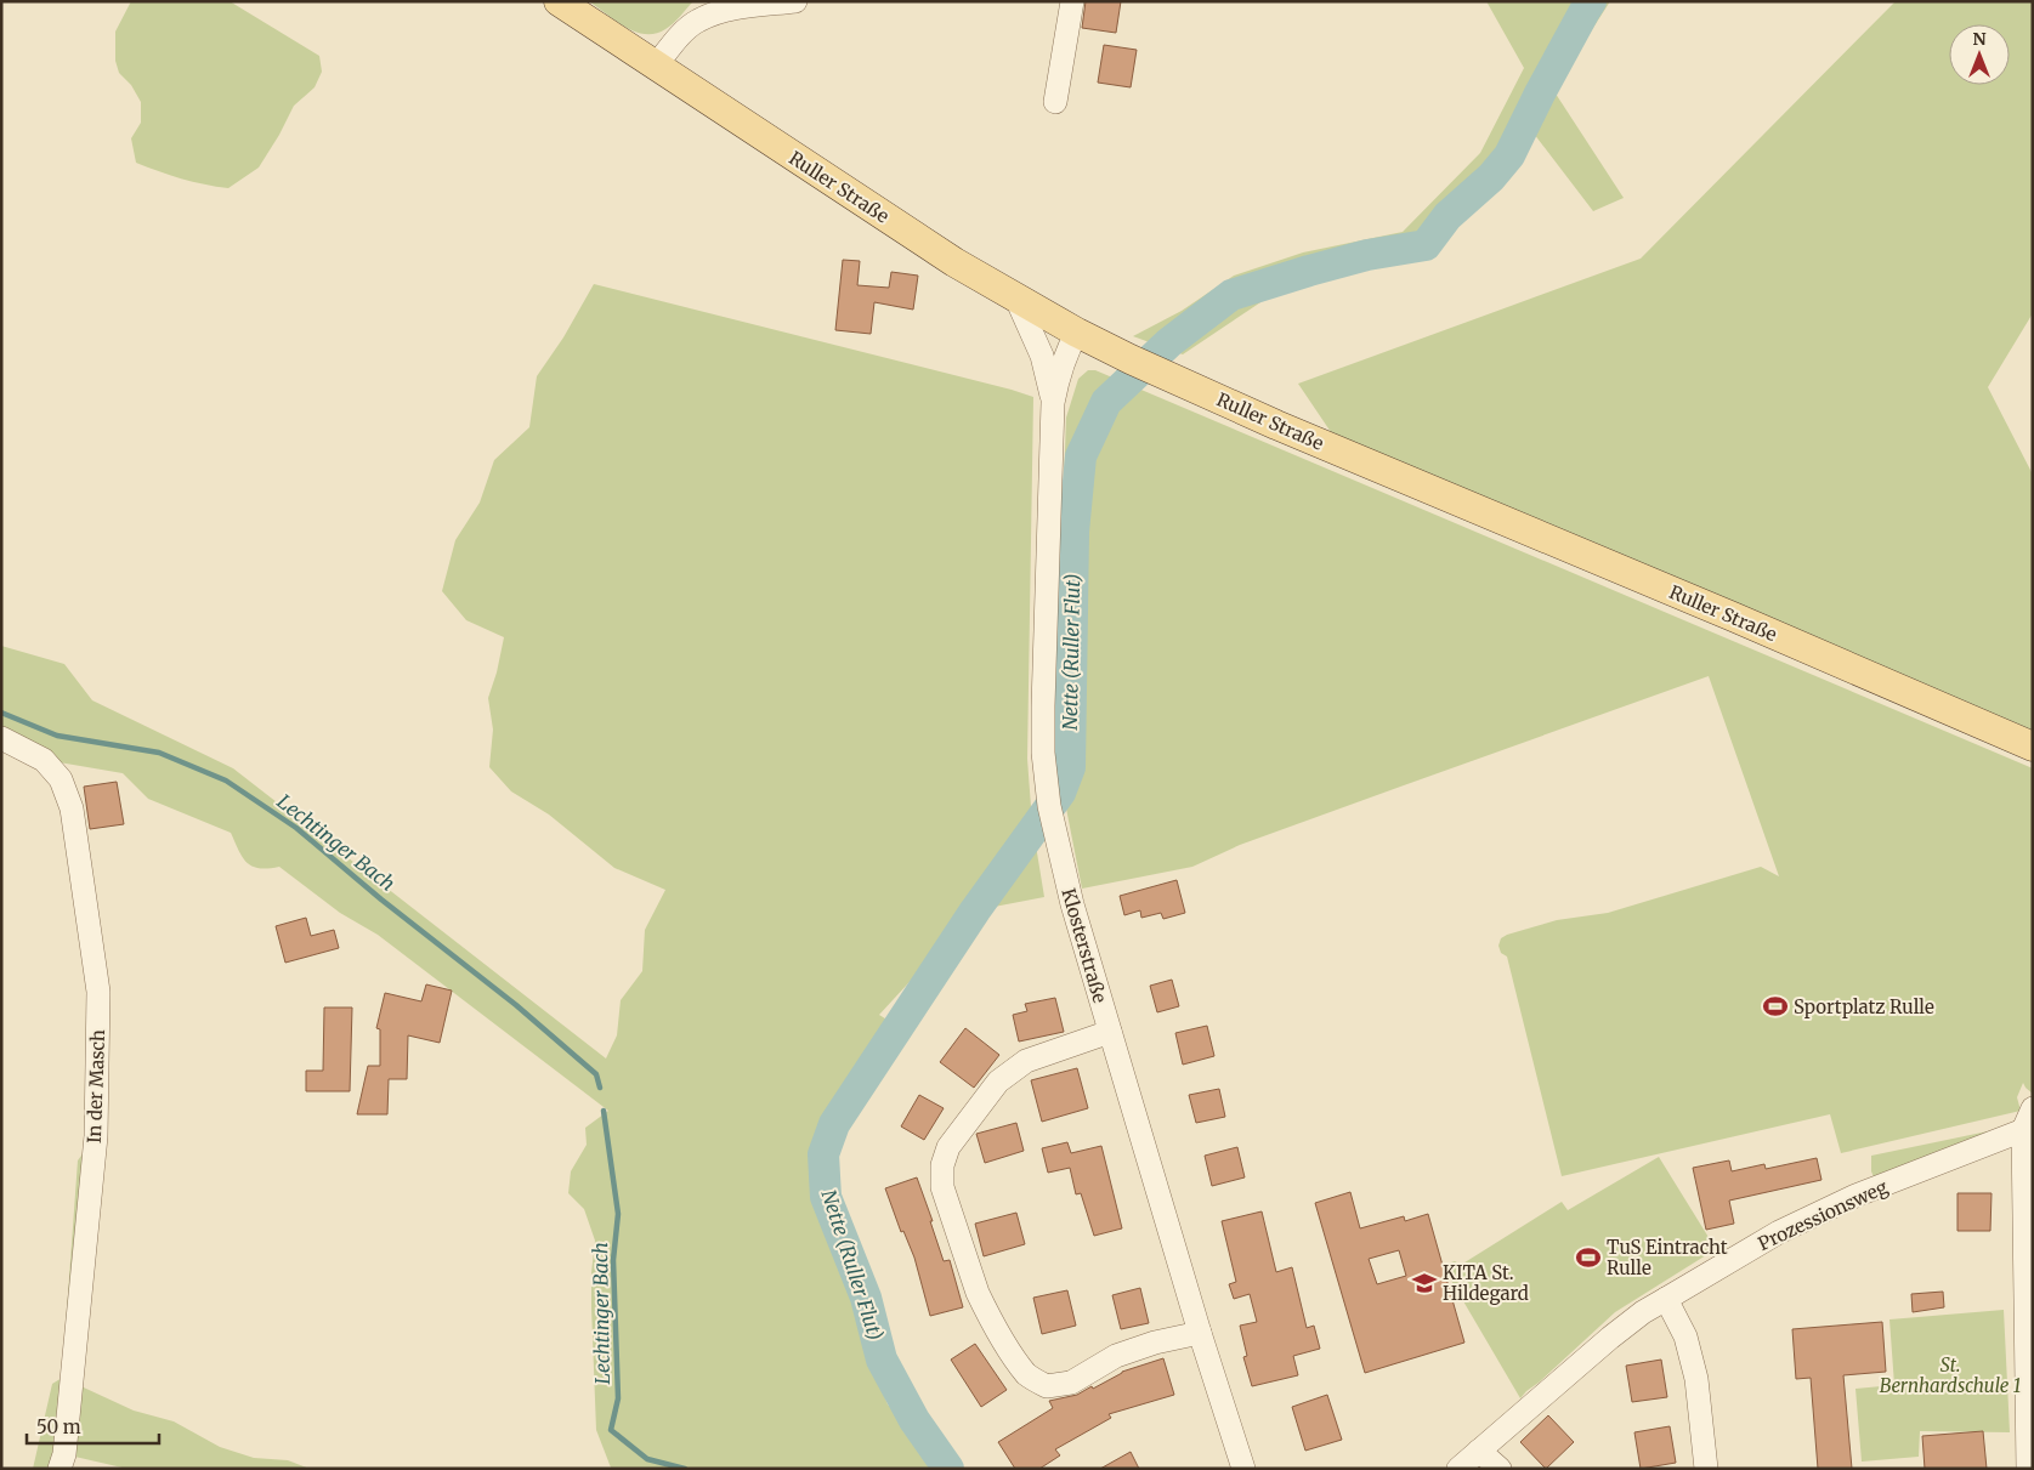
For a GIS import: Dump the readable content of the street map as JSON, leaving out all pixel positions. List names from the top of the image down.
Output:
{
  "streets": {
    "main road": ["Ruller Straße"],
    "street": ["Klosterstraße", "In der Masch", "Prozessionsweg"]
  },
  "crossings": [
    ["Ruller Straße", "Klosterstraße"]
  ],
  "water": ["Nette (Ruller Flut)", "Lechtinger Bach"],
  "parks": ["St. Bernhardschule 1"],
  "places": {
    "sports": ["Sportplatz Rulle", "TuS Eintracht Rulle"],
    "school or university": ["KITA St. Hildegard"]
  },
  "scale_bar": "50 m",
  "north": "top"
}
